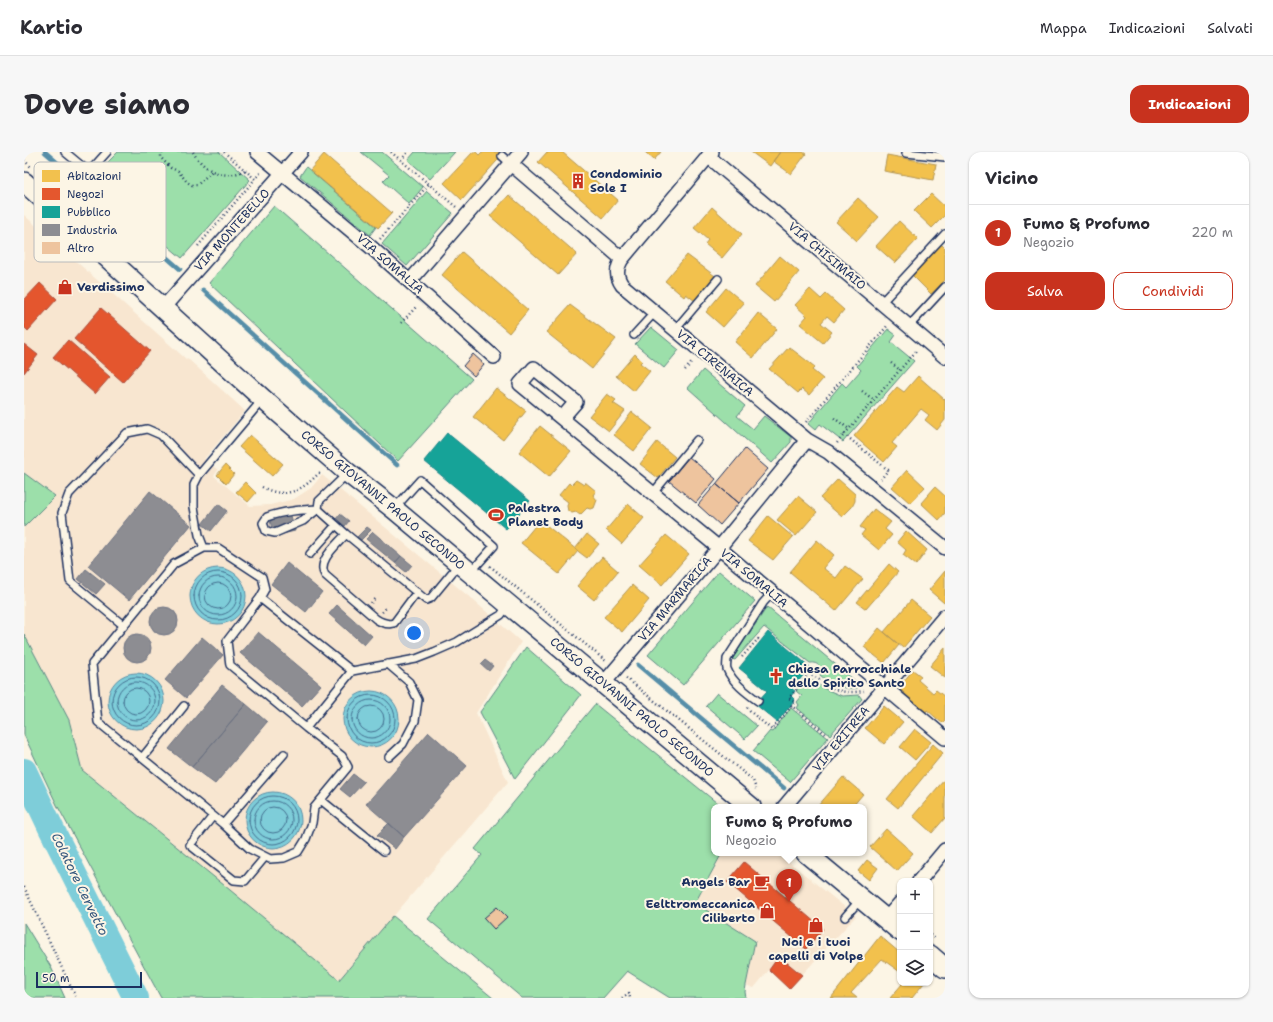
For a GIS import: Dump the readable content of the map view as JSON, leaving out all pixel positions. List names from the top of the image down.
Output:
{
  "streets": {
    "main road": ["CORSO GIOVANNI PAOLO SECONDO"],
    "street": [
      "VIA MONTEBELLO",
      "VIA CHISIMAIO",
      "VIA SOMALIA",
      "VIA CIRENAICA",
      "VIA MARMARICA",
      "VIA ERITREA"
    ]
  },
  "crossings": [
    ["VIA MONTEBELLO", "VIA SOMALIA"],
    ["VIA MONTEBELLO", "CORSO GIOVANNI PAOLO SECONDO"],
    ["VIA SOMALIA", "VIA MARMARICA"],
    ["VIA SOMALIA", "VIA ERITREA"],
    ["VIA CIRENAICA", "VIA MARMARICA"],
    ["CORSO GIOVANNI PAOLO SECONDO", "VIA MARMARICA"]
  ],
  "water": ["Colatore Cervetto"],
  "places": {
    "building": ["Condominio Sole I"],
    "shop": ["Verdissimo", "Eelttromeccanica Ciliberto", "Noi e i tuoi capelli di Volpe"],
    "sports": ["Palestra Planet Body"],
    "church": ["Chiesa Parrocchiale dello Spirito Santo"],
    "cafe": ["Angels Bar"]
  },
  "legend": [
    "Abitazioni",
    "Negozi",
    "Pubblico",
    "Industria",
    "Altro"
  ],
  "scale_bar": "50 m",
  "page": {
    "header": "Kartio",
    "nav": ["Mappa", "Indicazioni", "Salvati"],
    "title": "Dove siamo",
    "buttons": [
      "Indicazioni",
      ["Salva", "Condividi"]
    ],
    "heading": "Vicino",
    "list": [
      {
        "mark": "1",
        "name": "Fumo & Profumo",
        "note": "Negozio",
        "value": "220 m"
      }
    ],
    "popup": ["Fumo & Profumo", "Negozio"],
    "pins": "1",
    "map_buttons": ["+", "−"],
    "scale": "50 m"
  }
}
